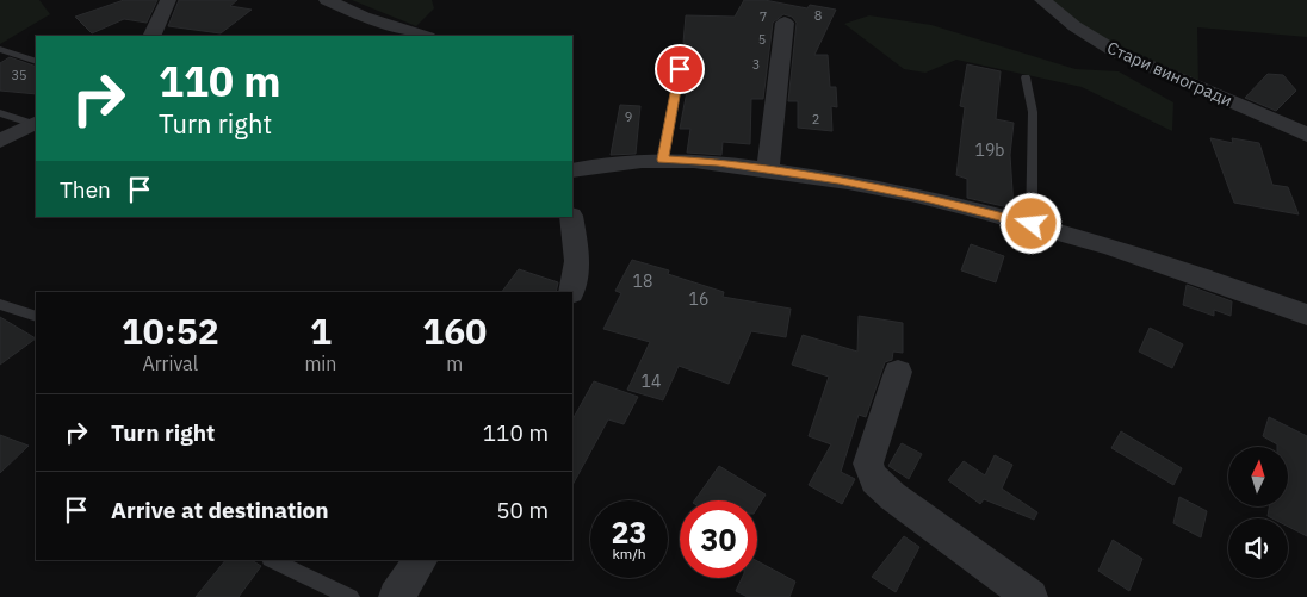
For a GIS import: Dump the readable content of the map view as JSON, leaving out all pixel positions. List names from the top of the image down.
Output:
{
  "streets": {
    "street": ["Стари виногради"]
  },
  "house_numbers": [
    "8",
    "7",
    "5",
    "3",
    "35",
    "9",
    "2",
    "19b",
    "18",
    "16",
    "14"
  ],
  "north": "top",
  "page": {
    "turn": ["110 m", "Turn right"],
    "then": "Then",
    "eta": [
      "10:52",
      "Arrival",
      "1",
      "min",
      "160",
      "m"
    ],
    "list": [
      {
        "name": "Turn right",
        "value": "110 m"
      },
      {
        "name": "Arrive at destination",
        "value": "50 m"
      }
    ],
    "speed": "23 km/h",
    "limit": "30"
  }
}
